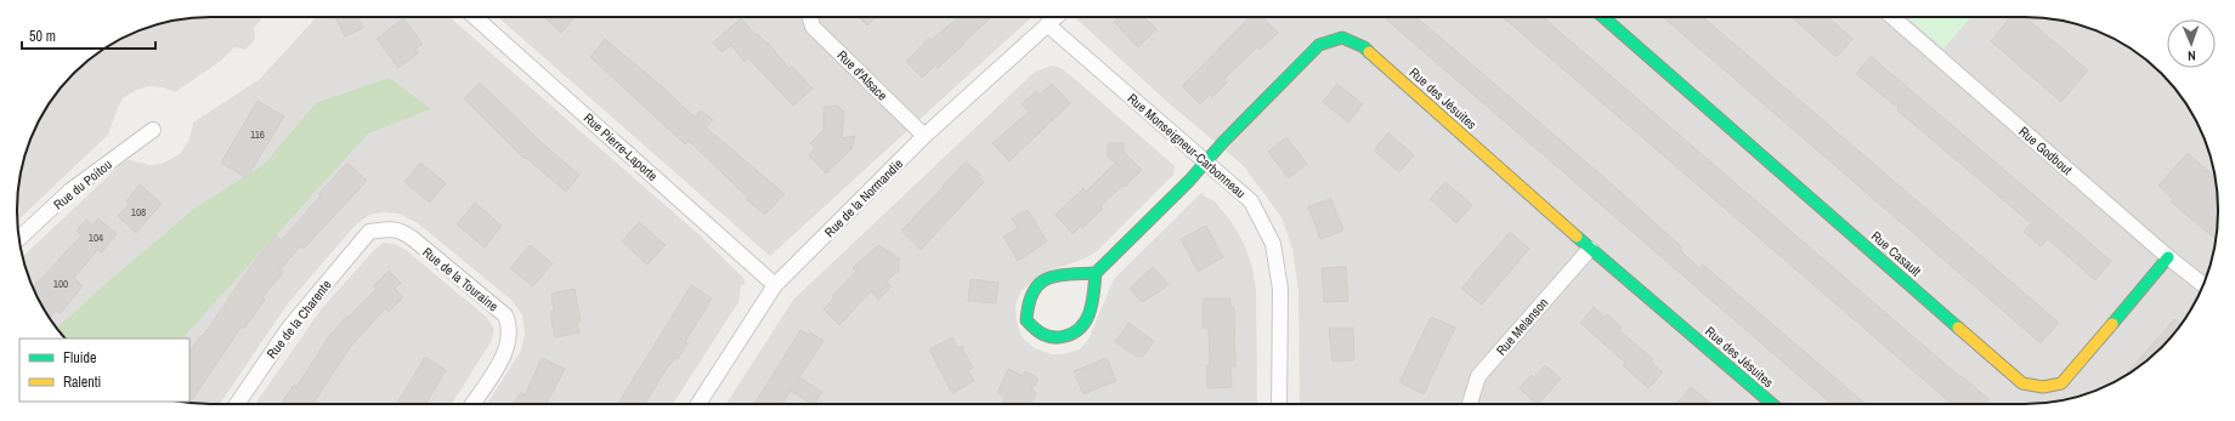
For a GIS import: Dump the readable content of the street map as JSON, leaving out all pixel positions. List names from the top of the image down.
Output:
{
  "streets": {
    "street": [
      "Rue d'Alsace",
      "Rue des Jésuites",
      "Rue Monseigneur-Carbonneau",
      "Rue Pierre-Laporte",
      "Rue Godbout",
      "Rue du Poitou",
      "Rue de la Normandie",
      "Rue Casault",
      "Rue de la Touraine",
      "Rue de la Charente",
      "Rue Melanson"
    ]
  },
  "crossings": [
    ["Rue d'Alsace", "Rue de la Normandie"],
    ["Rue des Jésuites", "Rue Monseigneur-Carbonneau"],
    ["Rue des Jésuites", "Rue Melanson"],
    ["Rue Monseigneur-Carbonneau", "Rue de la Normandie"],
    ["Rue Pierre-Laporte", "Rue de la Normandie"],
    ["Rue Godbout", "Rue Casault"],
    ["Rue de la Touraine", "Rue de la Charente"]
  ],
  "house_numbers": [
    "116",
    "108",
    "104",
    "100"
  ],
  "legend": ["Fluide", "Ralenti"],
  "scale_bar": "50 m",
  "north": "bottom"
}
